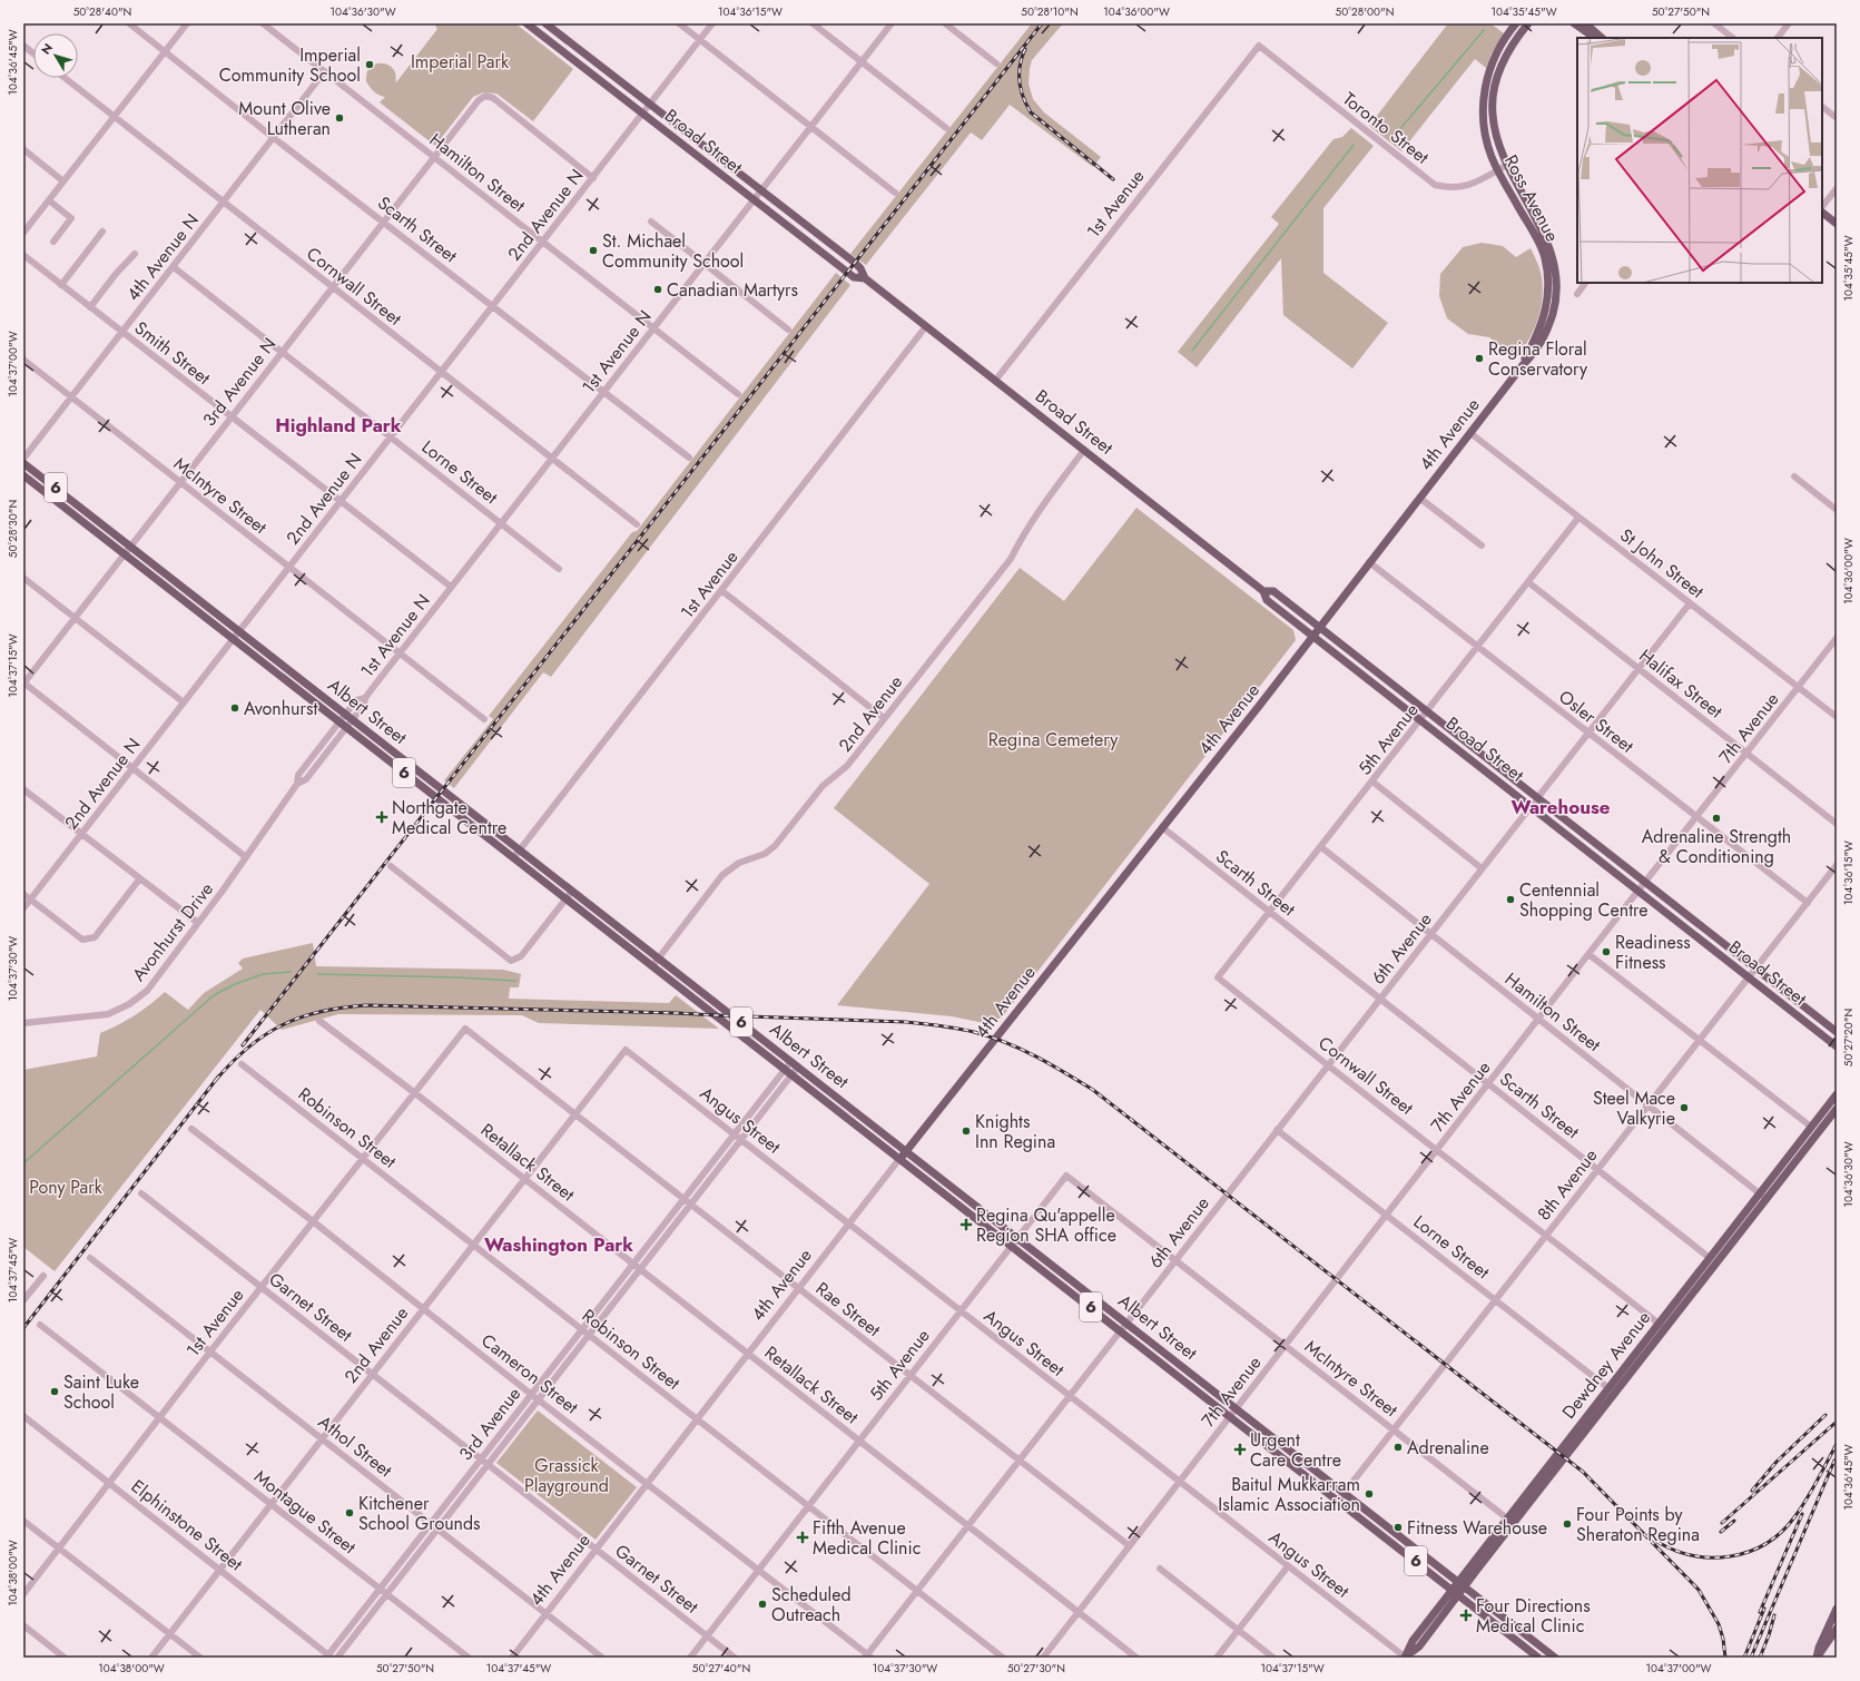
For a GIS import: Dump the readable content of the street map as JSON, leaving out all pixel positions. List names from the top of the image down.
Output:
{
  "streets": {
    "main road": [
      "Broad Street",
      "Ross Avenue",
      "4th Avenue",
      "6",
      "Albert Street",
      "Dewdney Avenue"
    ],
    "street": [
      "Toronto Street",
      "Hamilton Street",
      "1st Avenue",
      "2nd Avenue N",
      "Scarth Street",
      "4th Avenue N",
      "Cornwall Street",
      "1st Avenue N",
      "Smith Street",
      "3rd Avenue N",
      "Lorne Street",
      "McIntyre Street",
      "St John Street",
      "Halifax Street",
      "2nd Avenue",
      "Osler Street",
      "7th Avenue",
      "5th Avenue",
      "Avonhurst Drive",
      "6th Avenue",
      "Angus Street",
      "Robinson Street",
      "Retallack Street",
      "8th Avenue",
      "Garnet Street",
      "Rae Street",
      "Cameron Street",
      "3rd Avenue",
      "Athol Street",
      "Montague Street",
      "Elphinstone Street"
    ]
  },
  "crossings": [
    ["Toronto Street", "Ross Avenue"],
    ["Toronto Street", "1st Avenue"],
    ["Broad Street", "1st Avenue"],
    ["Broad Street", "2nd Avenue N"],
    ["Broad Street", "1st Avenue N"],
    ["Broad Street", "4th Avenue"],
    ["Broad Street", "2nd Avenue"],
    ["Broad Street", "7th Avenue"],
    ["Broad Street", "5th Avenue"],
    ["Broad Street", "6th Avenue"],
    ["Broad Street", "8th Avenue"],
    ["Hamilton Street", "2nd Avenue N"],
    ["Hamilton Street", "4th Avenue N"],
    ["Hamilton Street", "1st Avenue N"],
    ["Hamilton Street", "3rd Avenue N"],
    ["Hamilton Street", "7th Avenue"],
    ["Hamilton Street", "5th Avenue"],
    ["Hamilton Street", "6th Avenue"],
    ["Hamilton Street", "8th Avenue"],
    ["Hamilton Street", "Dewdney Avenue"],
    ["Ross Avenue", "4th Avenue"],
    ["1st Avenue", "Albert Street"],
    ["1st Avenue", "Robinson Street"],
    ["1st Avenue", "Retallack Street"],
    ["1st Avenue", "Garnet Street"],
    ["1st Avenue", "Rae Street"],
    ["1st Avenue", "Cameron Street"],
    ["1st Avenue", "Athol Street"],
    ["1st Avenue", "Montague Street"],
    ["1st Avenue", "Elphinstone Street"],
    ["2nd Avenue N", "Scarth Street"],
    ["2nd Avenue N", "Cornwall Street"],
    ["2nd Avenue N", "Smith Street"],
    ["2nd Avenue N", "3rd Avenue N"],
    ["2nd Avenue N", "Lorne Street"],
    ["2nd Avenue N", "McIntyre Street"],
    ["2nd Avenue N", "Albert Street"],
    ["Scarth Street", "4th Avenue N"],
    ["Scarth Street", "1st Avenue N"],
    ["Scarth Street", "3rd Avenue N"],
    ["Scarth Street", "4th Avenue"],
    ["Scarth Street", "7th Avenue"],
    ["Scarth Street", "5th Avenue"],
    ["Scarth Street", "6th Avenue"],
    ["Scarth Street", "8th Avenue"],
    ["Scarth Street", "Dewdney Avenue"],
    ["4th Avenue N", "Cornwall Street"],
    ["4th Avenue N", "Smith Street"],
    ["4th Avenue N", "Lorne Street"],
    ["4th Avenue N", "McIntyre Street"],
    ["Cornwall Street", "1st Avenue N"],
    ["Cornwall Street", "3rd Avenue N"],
    ["Cornwall Street", "7th Avenue"],
    ["Cornwall Street", "5th Avenue"],
    ["Cornwall Street", "6th Avenue"],
    ["Cornwall Street", "8th Avenue"],
    ["Cornwall Street", "Dewdney Avenue"],
    ["1st Avenue N", "Smith Street"],
    ["1st Avenue N", "Lorne Street"],
    ["1st Avenue N", "McIntyre Street"],
    ["1st Avenue N", "Albert Street"],
    ["1st Avenue N", "Avonhurst Drive"],
    ["Smith Street", "3rd Avenue N"],
    ["3rd Avenue N", "Lorne Street"],
    ["3rd Avenue N", "McIntyre Street"],
    ["3rd Avenue N", "Albert Street"],
    ["4th Avenue", "St John Street"],
    ["4th Avenue", "Albert Street"],
    ["4th Avenue", "Osler Street"],
    ["4th Avenue", "Angus Street"],
    ["4th Avenue", "Robinson Street"],
    ["4th Avenue", "Retallack Street"],
    ["4th Avenue", "Garnet Street"],
    ["4th Avenue", "Rae Street"],
    ["4th Avenue", "Cameron Street"],
    ["4th Avenue", "Athol Street"],
    ["Lorne Street", "7th Avenue"],
    ["Lorne Street", "6th Avenue"],
    ["Lorne Street", "8th Avenue"],
    ["Lorne Street", "Dewdney Avenue"],
    ["McIntyre Street", "7th Avenue"],
    ["McIntyre Street", "5th Avenue"],
    ["McIntyre Street", "6th Avenue"],
    ["McIntyre Street", "8th Avenue"],
    ["McIntyre Street", "Dewdney Avenue"],
    ["St John Street", "7th Avenue"],
    ["St John Street", "5th Avenue"],
    ["St John Street", "6th Avenue"],
    ["Halifax Street", "7th Avenue"],
    ["Halifax Street", "5th Avenue"],
    ["Halifax Street", "6th Avenue"],
    ["Albert Street", "2nd Avenue"],
    ["Albert Street", "7th Avenue"],
    ["Albert Street", "5th Avenue"],
    ["Albert Street", "Avonhurst Drive"],
    ["Albert Street", "6th Avenue"],
    ["Albert Street", "8th Avenue"],
    ["Albert Street", "Dewdney Avenue"],
    ["Albert Street", "3rd Avenue"],
    ["2nd Avenue", "Angus Street"],
    ["2nd Avenue", "Robinson Street"],
    ["2nd Avenue", "Retallack Street"],
    ["2nd Avenue", "Garnet Street"],
    ["2nd Avenue", "Rae Street"],
    ["2nd Avenue", "Cameron Street"],
    ["2nd Avenue", "Athol Street"],
    ["2nd Avenue", "Montague Street"],
    ["2nd Avenue", "Elphinstone Street"],
    ["Osler Street", "7th Avenue"],
    ["Osler Street", "5th Avenue"],
    ["Osler Street", "6th Avenue"],
    ["Osler Street", "8th Avenue"],
    ["7th Avenue", "Angus Street"],
    ["7th Avenue", "Retallack Street"],
    ["7th Avenue", "Rae Street"],
    ["5th Avenue", "Angus Street"],
    ["5th Avenue", "Robinson Street"],
    ["5th Avenue", "Retallack Street"],
    ["5th Avenue", "Garnet Street"],
    ["5th Avenue", "Rae Street"],
    ["5th Avenue", "Cameron Street"],
    ["6th Avenue", "Angus Street"],
    ["6th Avenue", "Robinson Street"],
    ["6th Avenue", "Retallack Street"],
    ["6th Avenue", "Rae Street"],
    ["6th Avenue", "Cameron Street"],
    ["Angus Street", "Dewdney Avenue"],
    ["Angus Street", "3rd Avenue"],
    ["Robinson Street", "3rd Avenue"],
    ["Retallack Street", "3rd Avenue"],
    ["Garnet Street", "3rd Avenue"],
    ["Rae Street", "3rd Avenue"],
    ["Cameron Street", "3rd Avenue"],
    ["3rd Avenue", "Athol Street"],
    ["3rd Avenue", "Montague Street"],
    ["3rd Avenue", "Elphinstone Street"]
  ],
  "districts": ["Highland Park", "Warehouse", "Washington Park"],
  "parks": [
    "Imperial Park",
    "Regina Cemetery",
    "Pony Park",
    "Grassick Playground"
  ],
  "places": {
    "other": [
      "Imperial Community School",
      "Mount Olive Lutheran",
      "St. Michael Community School",
      "Canadian Martyrs",
      "Regina Floral Conservatory",
      "Avonhurst",
      "Adrenaline Strength & Conditioning",
      "Centennial Shopping Centre",
      "Readiness Fitness",
      "Steel Mace Valkyrie",
      "Knights Inn Regina",
      "Saint Luke School",
      "Adrenaline",
      "Baitul Mukkarram Islamic Association",
      "Kitchener School Grounds",
      "Four Points by Sheraton Regina",
      "Fitness Warehouse",
      "Scheduled Outreach"
    ],
    "health": [
      "Northgate Medical Centre",
      "Regina Qu'appelle Region SHA office",
      "Urgent Care Centre",
      "Fifth Avenue Medical Clinic",
      "Four Directions Medical Clinic"
    ]
  },
  "north": "top left",
  "coordinates": [
    "50°28'40\"N",
    "104°36'30\"W",
    "104°36'15\"W",
    "50°28'10\"N",
    "104°36'00\"W",
    "50°28'00\"N",
    "104°35'45\"W",
    "50°27'50\"N",
    "104°36'45\"W",
    "104°37'00\"W",
    "50°28'30\"N",
    "104°37'15\"W",
    "104°37'30\"W",
    "50°27'20\"N",
    "104°37'45\"W",
    "104°38'00\"W",
    "50°27'40\"N",
    "50°27'30\"N"
  ]
}
